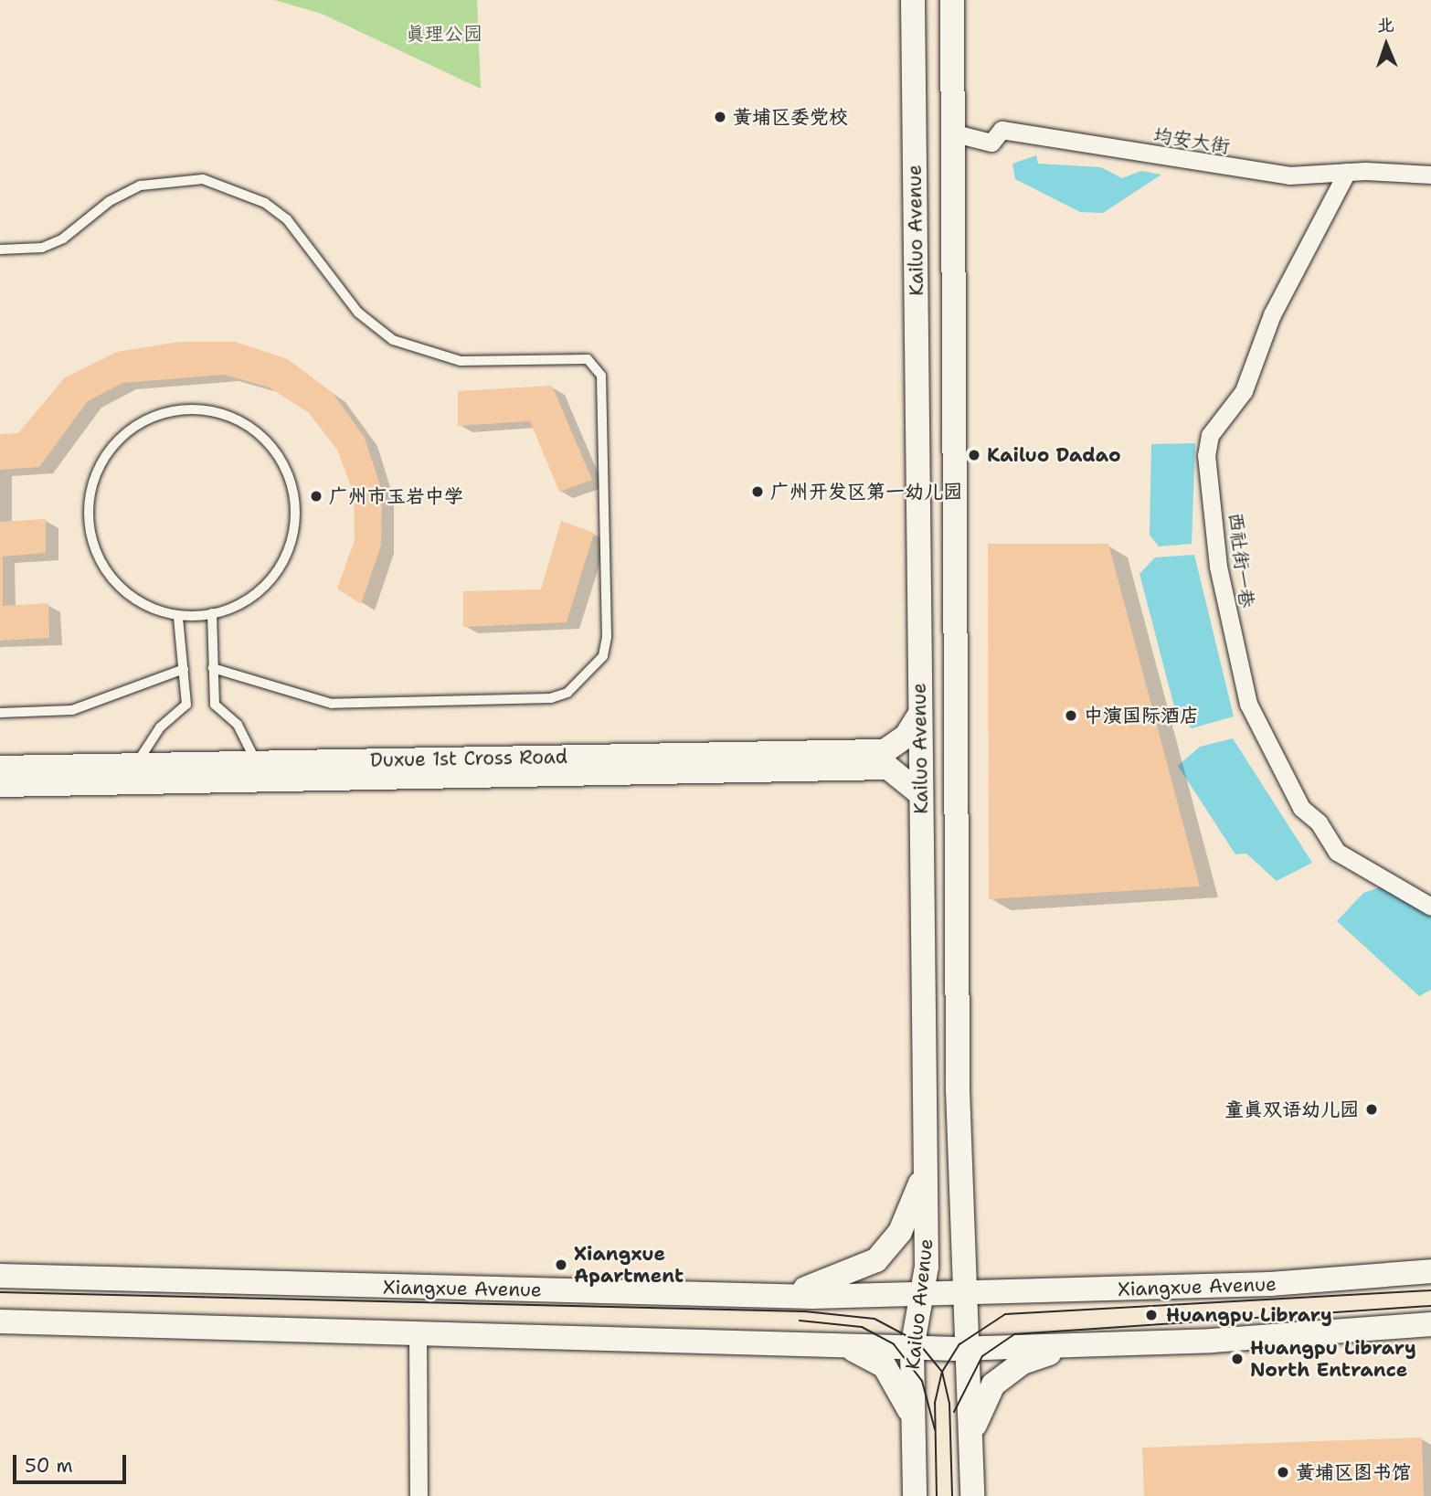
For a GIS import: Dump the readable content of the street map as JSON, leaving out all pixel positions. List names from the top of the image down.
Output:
{
  "streets": {
    "main road": ["Kailuo Avenue", "Duxue 1st Cross Road", "Xiangxue Avenue"],
    "street": ["均安大街", "西社街一巷"]
  },
  "crossings": [
    ["均安大街", "Kailuo Avenue"],
    ["均安大街", "西社街一巷"],
    ["Kailuo Avenue", "Duxue 1st Cross Road"],
    ["Kailuo Avenue", "Xiangxue Avenue"]
  ],
  "parks": ["真理公园"],
  "places": [
    "黄埔区委党校",
    "Kailuo Dadao",
    "广州开发区第一幼儿园",
    "广州市玉岩中学",
    "中演国际酒店",
    "童真双语幼儿园",
    "Xiangxue Apartment",
    "Huangpu Library",
    "Huangpu Library North Entrance",
    "黄埔区图书馆"
  ],
  "scale_bar": "50 m",
  "north": "top"
}
